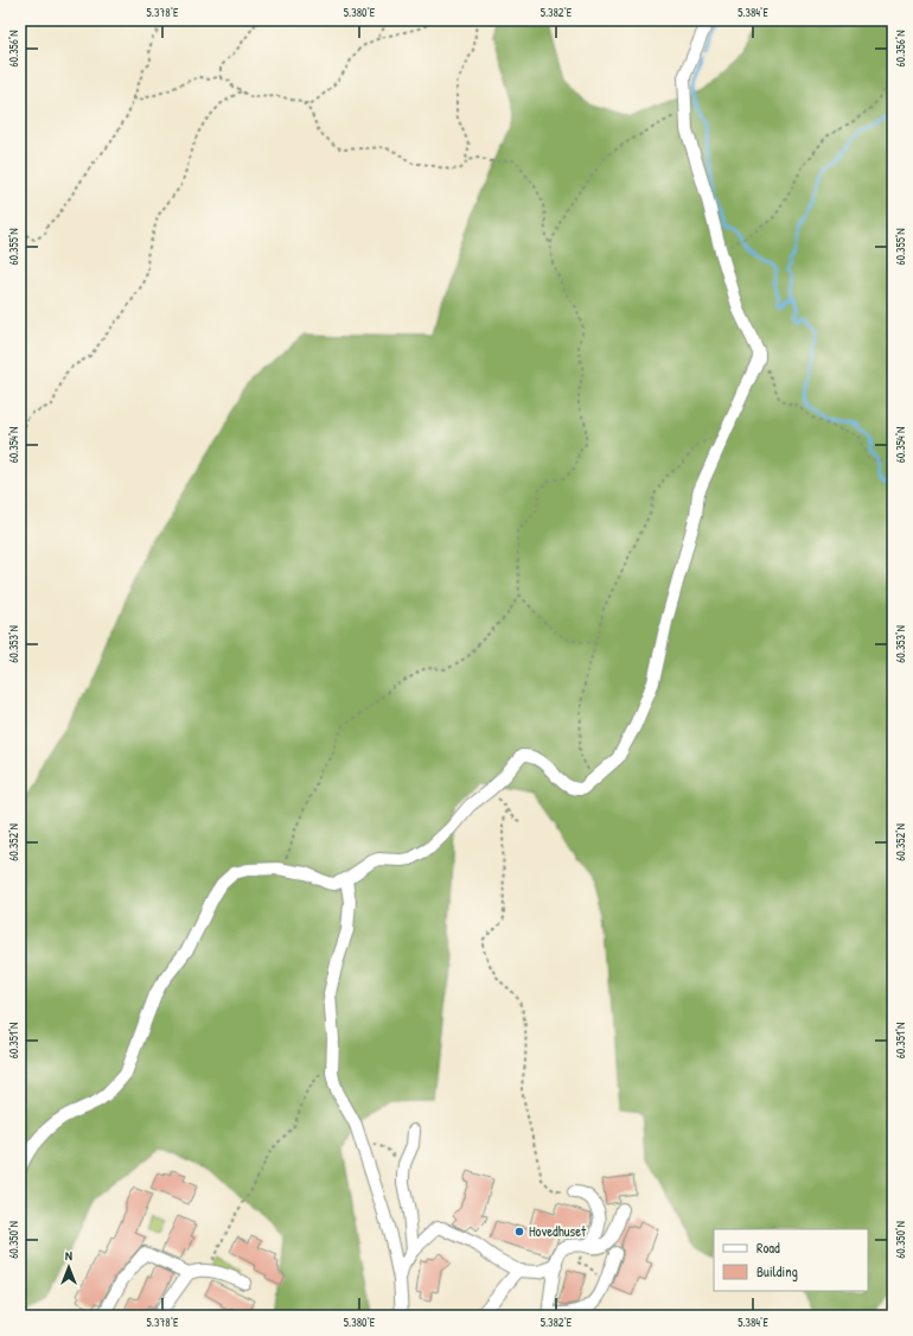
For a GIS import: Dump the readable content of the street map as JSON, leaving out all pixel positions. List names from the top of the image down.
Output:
{
  "places": ["Hovedhuset"],
  "legend": ["Road", "Building"],
  "north": "top",
  "coordinates": [
    "5.378°E",
    "5.380°E",
    "5.382°E",
    "5.384°E",
    "60.356°N",
    "60.355°N",
    "60.354°N",
    "60.353°N",
    "60.352°N",
    "60.351°N",
    "60.350°N"
  ]
}
